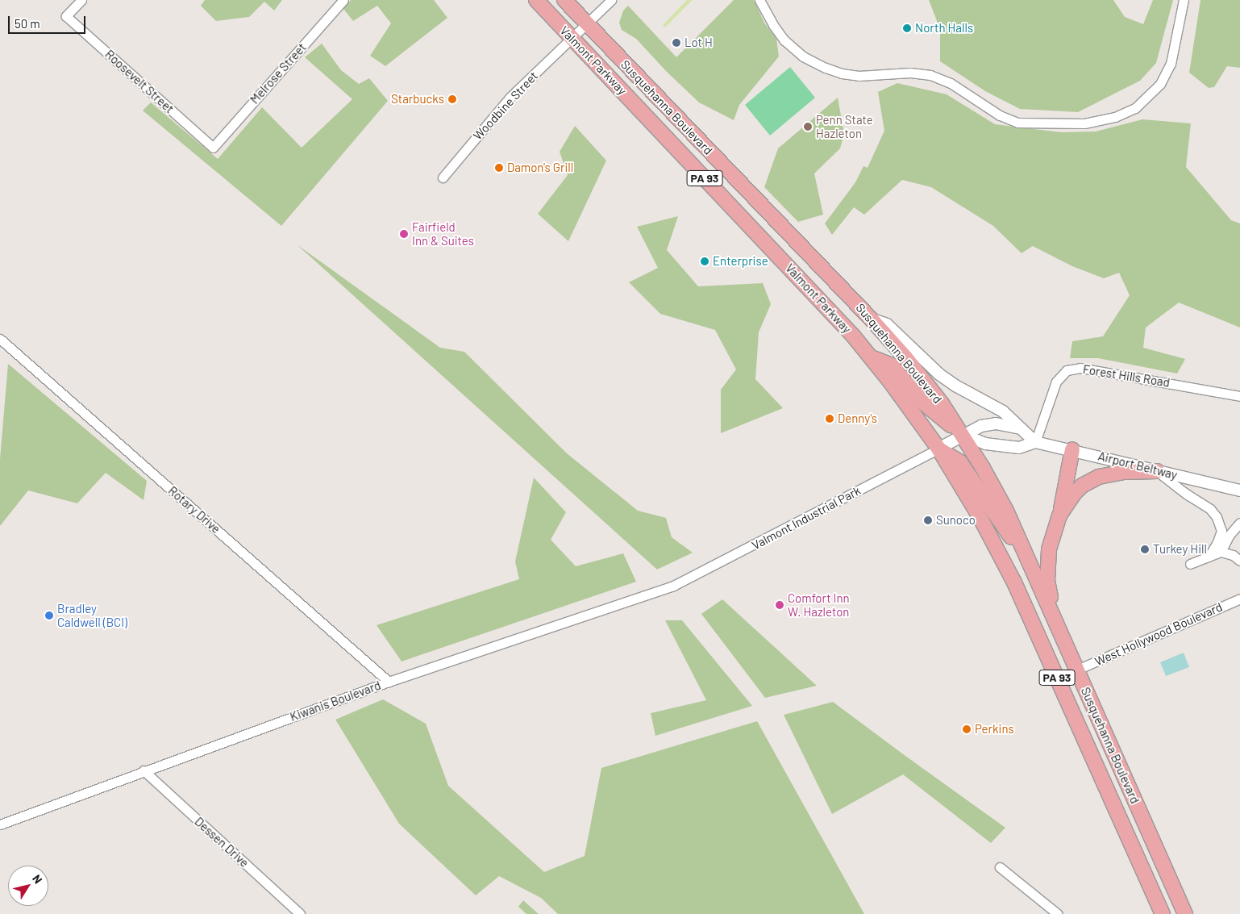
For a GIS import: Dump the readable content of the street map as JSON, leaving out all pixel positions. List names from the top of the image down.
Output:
{
  "streets": {
    "highway": ["Valmont Parkway", "Susquehanna Boulevard", "PA 93"],
    "street": [
      "Melrose Street",
      "Roosevelt Street",
      "Woodbine Street",
      "Forest Hills Road",
      "Airport Beltway",
      "Rotary Drive",
      "Valmont Industrial Park",
      "West Hollywood Boulevard",
      "Kiwanis Boulevard",
      "Dessen Drive"
    ]
  },
  "crossings": [
    ["Valmont Parkway", "Woodbine Street"],
    ["Valmont Parkway", "Susquehanna Boulevard"],
    ["Valmont Parkway", "Valmont Industrial Park"],
    ["Melrose Street", "Roosevelt Street"],
    ["Woodbine Street", "Susquehanna Boulevard"],
    ["Susquehanna Boulevard", "Airport Beltway"],
    ["Susquehanna Boulevard", "Valmont Industrial Park"],
    ["Susquehanna Boulevard", "West Hollywood Boulevard"],
    ["Forest Hills Road", "Airport Beltway"],
    ["Rotary Drive", "Kiwanis Boulevard"],
    ["Valmont Industrial Park", "Kiwanis Boulevard"],
    ["Kiwanis Boulevard", "Dessen Drive"]
  ],
  "places": [
    "North Halls",
    "Lot H",
    "Starbucks",
    "Penn State Hazleton",
    "Damon's Grill",
    "Fairfield Inn & Suites",
    "Enterprise",
    "Denny's",
    "Sunoco",
    "Turkey Hill",
    "Comfort Inn W. Hazleton",
    "Bradley Caldwell (BCI)",
    "Perkins"
  ],
  "scale_bar": "50 m",
  "north": "top right"
}
